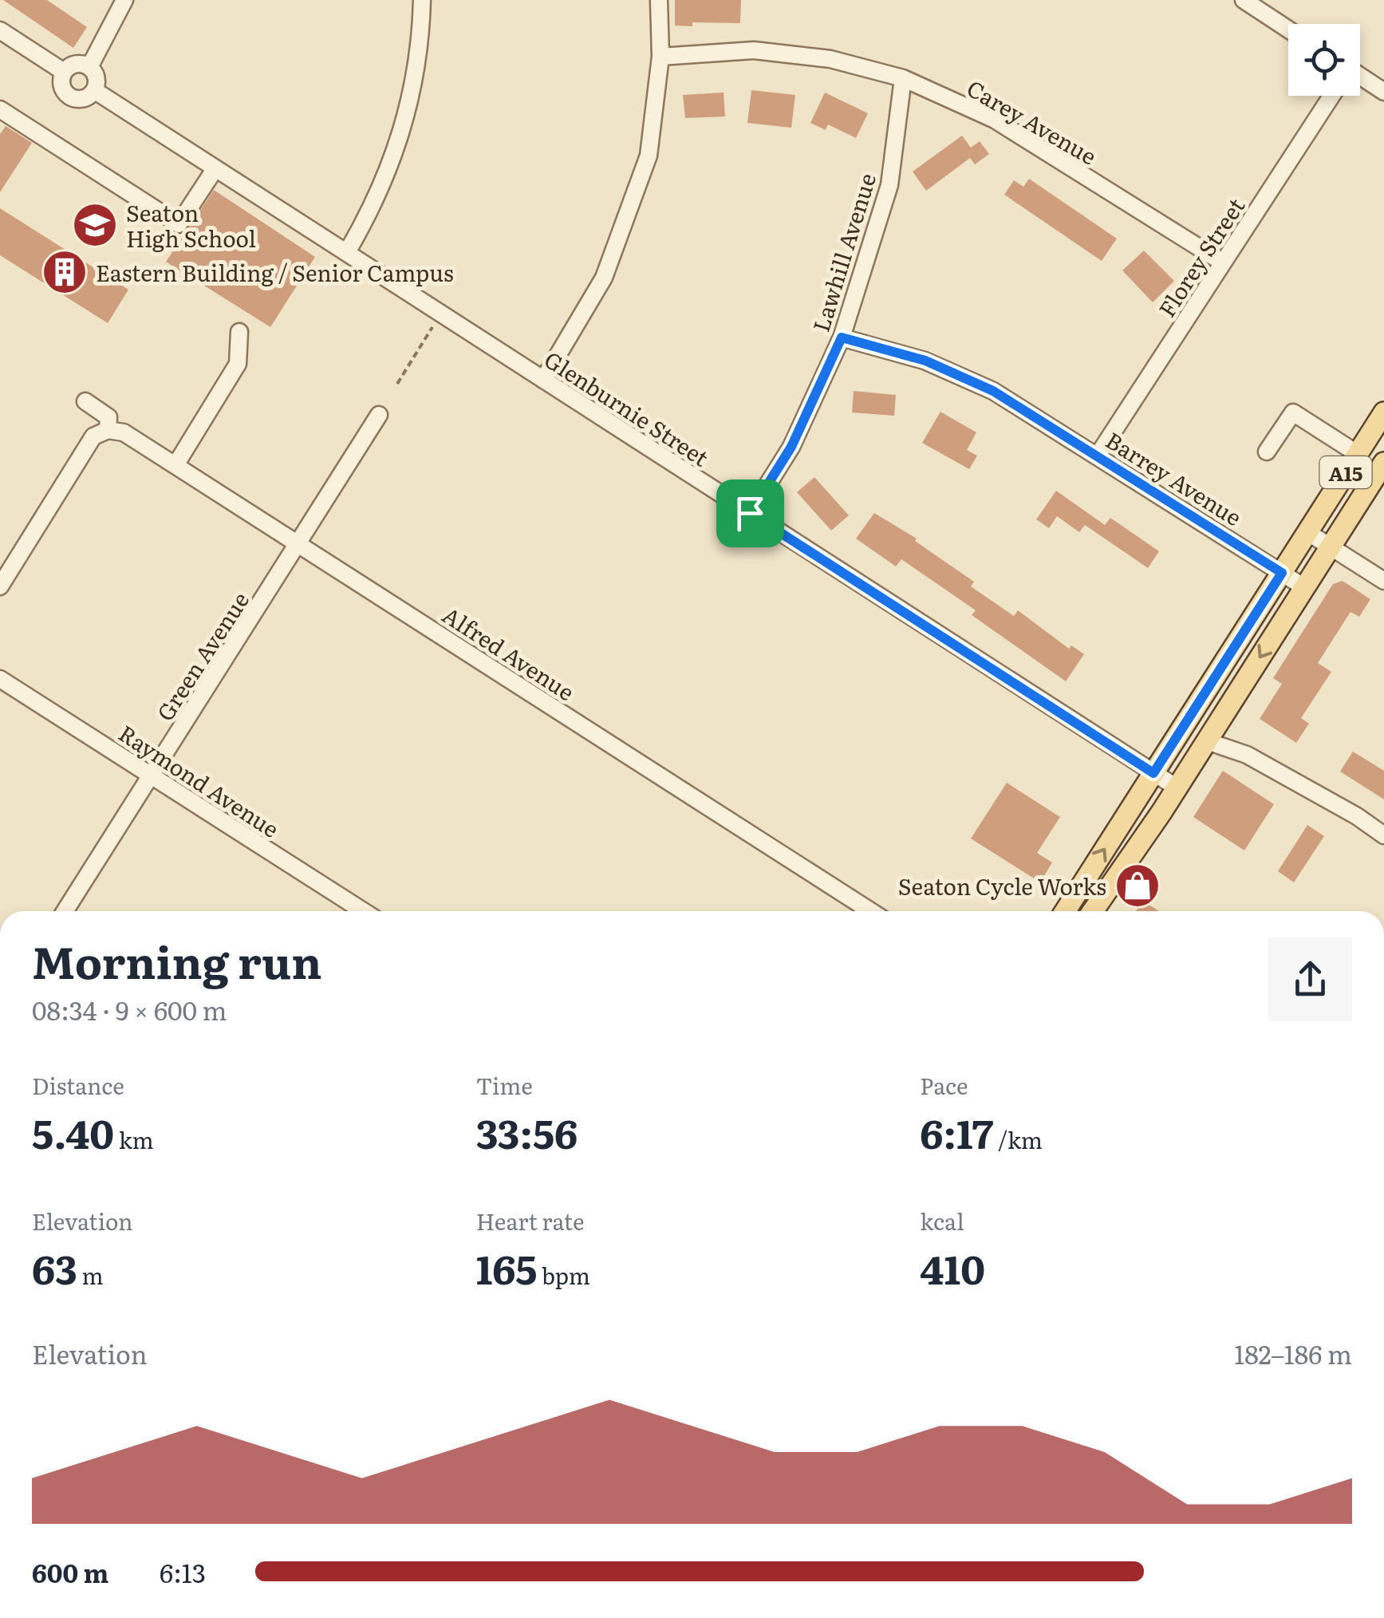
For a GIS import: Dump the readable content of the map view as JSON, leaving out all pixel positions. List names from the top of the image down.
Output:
{
  "streets": {
    "main road": ["A15"],
    "street": [
      "Carey Avenue",
      "Lawhill Avenue",
      "Florey Street",
      "Glenburnie Street",
      "Barrey Avenue",
      "Alfred Avenue",
      "Green Avenue",
      "Raymond Avenue"
    ]
  },
  "crossings": [
    ["Carey Avenue", "Lawhill Avenue"],
    ["Carey Avenue", "Florey Street"],
    ["Lawhill Avenue", "Glenburnie Street"],
    ["Lawhill Avenue", "Barrey Avenue"],
    ["Florey Street", "Barrey Avenue"],
    ["Glenburnie Street", "A15"],
    ["A15", "Barrey Avenue"],
    ["Alfred Avenue", "Green Avenue"],
    ["Green Avenue", "Raymond Avenue"]
  ],
  "places": {
    "school or university": ["Seaton High School"],
    "building": ["Eastern Building / Senior Campus"],
    "shop": ["Seaton Cycle Works"]
  },
  "page": {
    "heading": ["Morning run", "08:34 · 9 × 600 m"],
    "stats": [
      ["Distance", "5.40 km"],
      ["Time", "33:56"],
      ["Pace", "6:17 /km"],
      ["Elevation", "63 m"],
      ["Heart rate", "165 bpm"],
      ["kcal", "410"]
    ],
    "chart": ["Elevation", "182–186 m"],
    "list": [
      {
        "name": "600 m",
        "note": "6:13"
      }
    ]
  }
}
